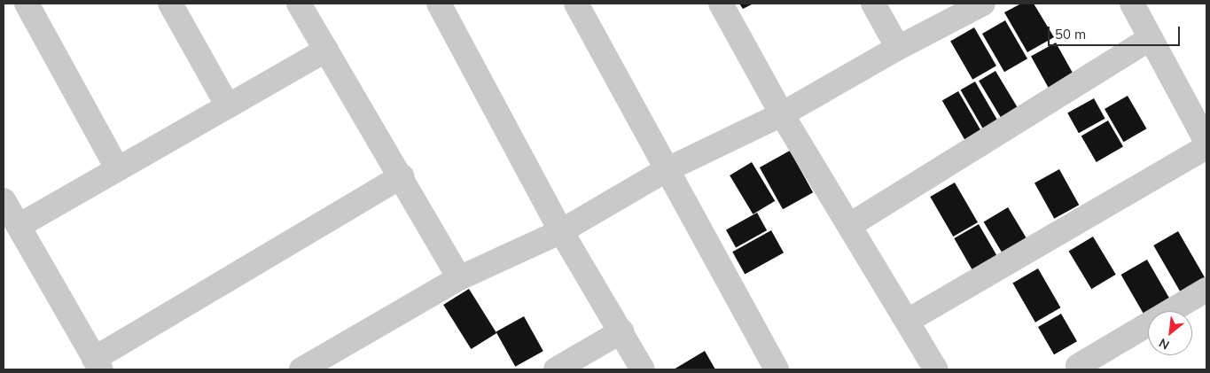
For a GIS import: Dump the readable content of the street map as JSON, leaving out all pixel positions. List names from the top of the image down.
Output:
{
  "scale_bar": "50 m",
  "north": "bottom left"
}
